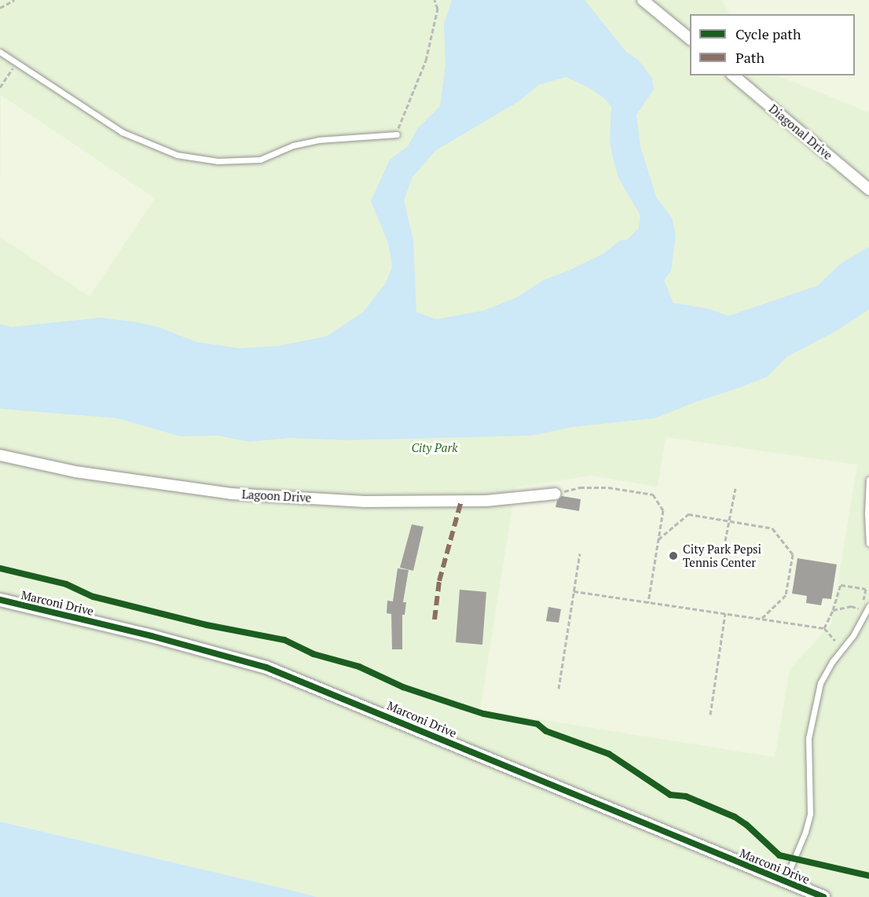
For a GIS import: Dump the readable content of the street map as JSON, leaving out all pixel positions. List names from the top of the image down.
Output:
{
  "streets": {
    "street": ["Diagonal Drive", "Lagoon Drive", "Marconi Drive"]
  },
  "parks": ["City Park"],
  "places": ["City Park Pepsi Tennis Center"],
  "legend": ["Cycle path", "Path"]
}
